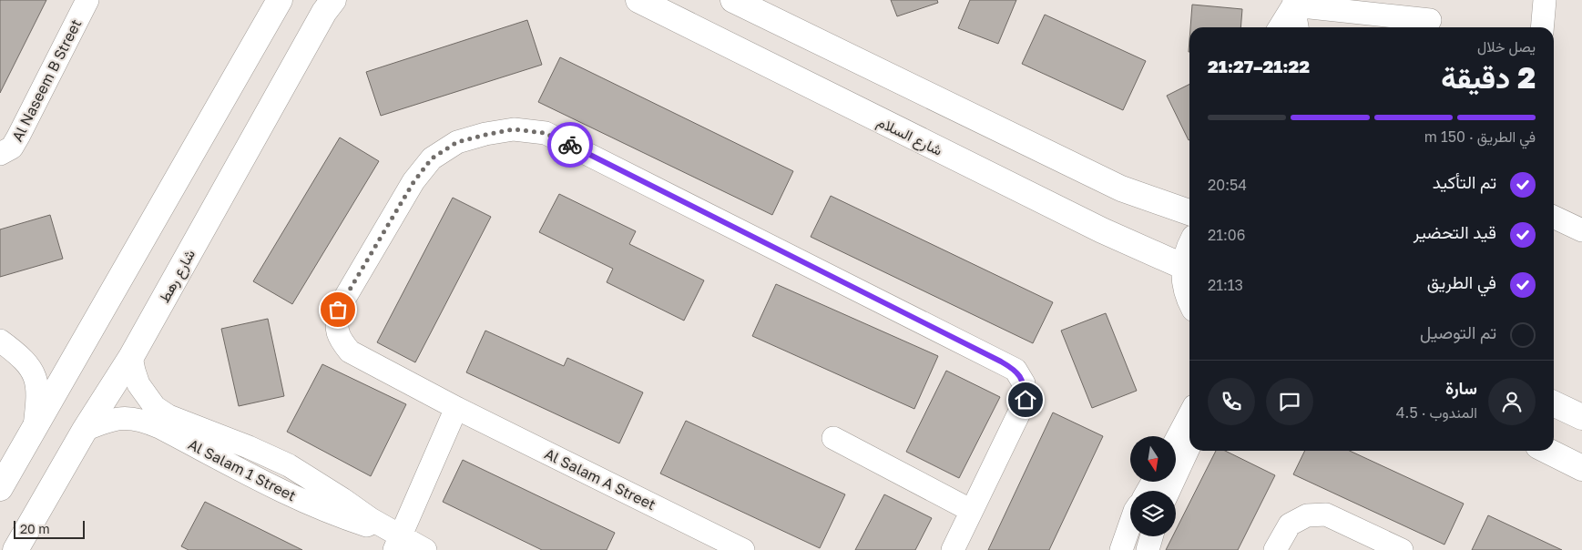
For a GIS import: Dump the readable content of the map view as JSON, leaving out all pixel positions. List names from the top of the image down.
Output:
{
  "streets": {
    "street": [
      "Al Naseem B Street",
      "شارع السلام",
      "شارع رهط",
      "Al Salam 1 Street",
      "Al Salam A Street"
    ]
  },
  "crossings": [
    ["شارع رهط", "Al Salam 1 Street"]
  ],
  "scale_bar": "20 m",
  "north": "bottom",
  "page": {
    "heading": ["2 دقيقة", "يصل خلال", "21:22–21:27"],
    "panel": ["سارة", "المندوب · 4.5"],
    "bar": "في الطريق · 150 m",
    "list": [
      ["تم التأكيد", "20:54"],
      ["قيد التحضير", "21:06"],
      ["في الطريق", "21:13"],
      "تم التوصيل"
    ],
    "scale": "20 m"
  }
}
